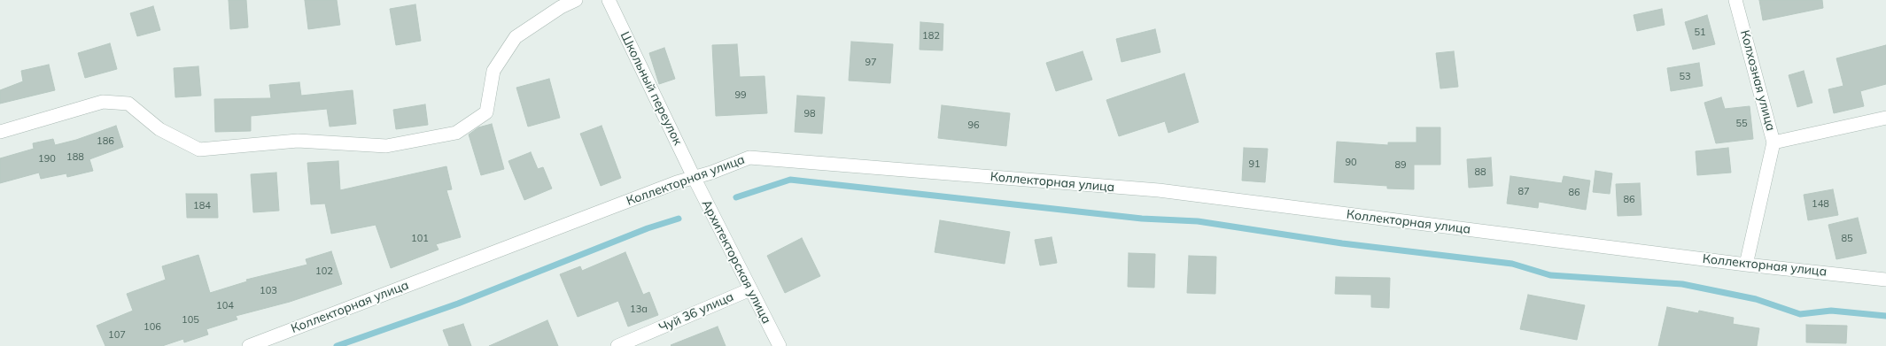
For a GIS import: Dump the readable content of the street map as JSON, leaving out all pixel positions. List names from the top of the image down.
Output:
{
  "streets": {
    "street": [
      "Колхозная улица",
      "Школьный переулок",
      "Коллекторная улица",
      "Архитекторская улица",
      "Чуй 36 улица"
    ]
  },
  "crossings": [
    ["Колхозная улица", "Коллекторная улица"],
    ["Школьный переулок", "Коллекторная улица"],
    ["Школьный переулок", "Архитекторская улица"],
    ["Коллекторная улица", "Архитекторская улица"],
    ["Архитекторская улица", "Чуй 36 улица"]
  ],
  "house_numbers": [
    "51",
    "182",
    "97",
    "53",
    "99",
    "98",
    "55",
    "96",
    "186",
    "188",
    "190",
    "90",
    "91",
    "89",
    "88",
    "87",
    "86",
    "86",
    "148",
    "184",
    "101",
    "85",
    "102",
    "103",
    "104",
    "13а",
    "105",
    "106",
    "107"
  ]
}
